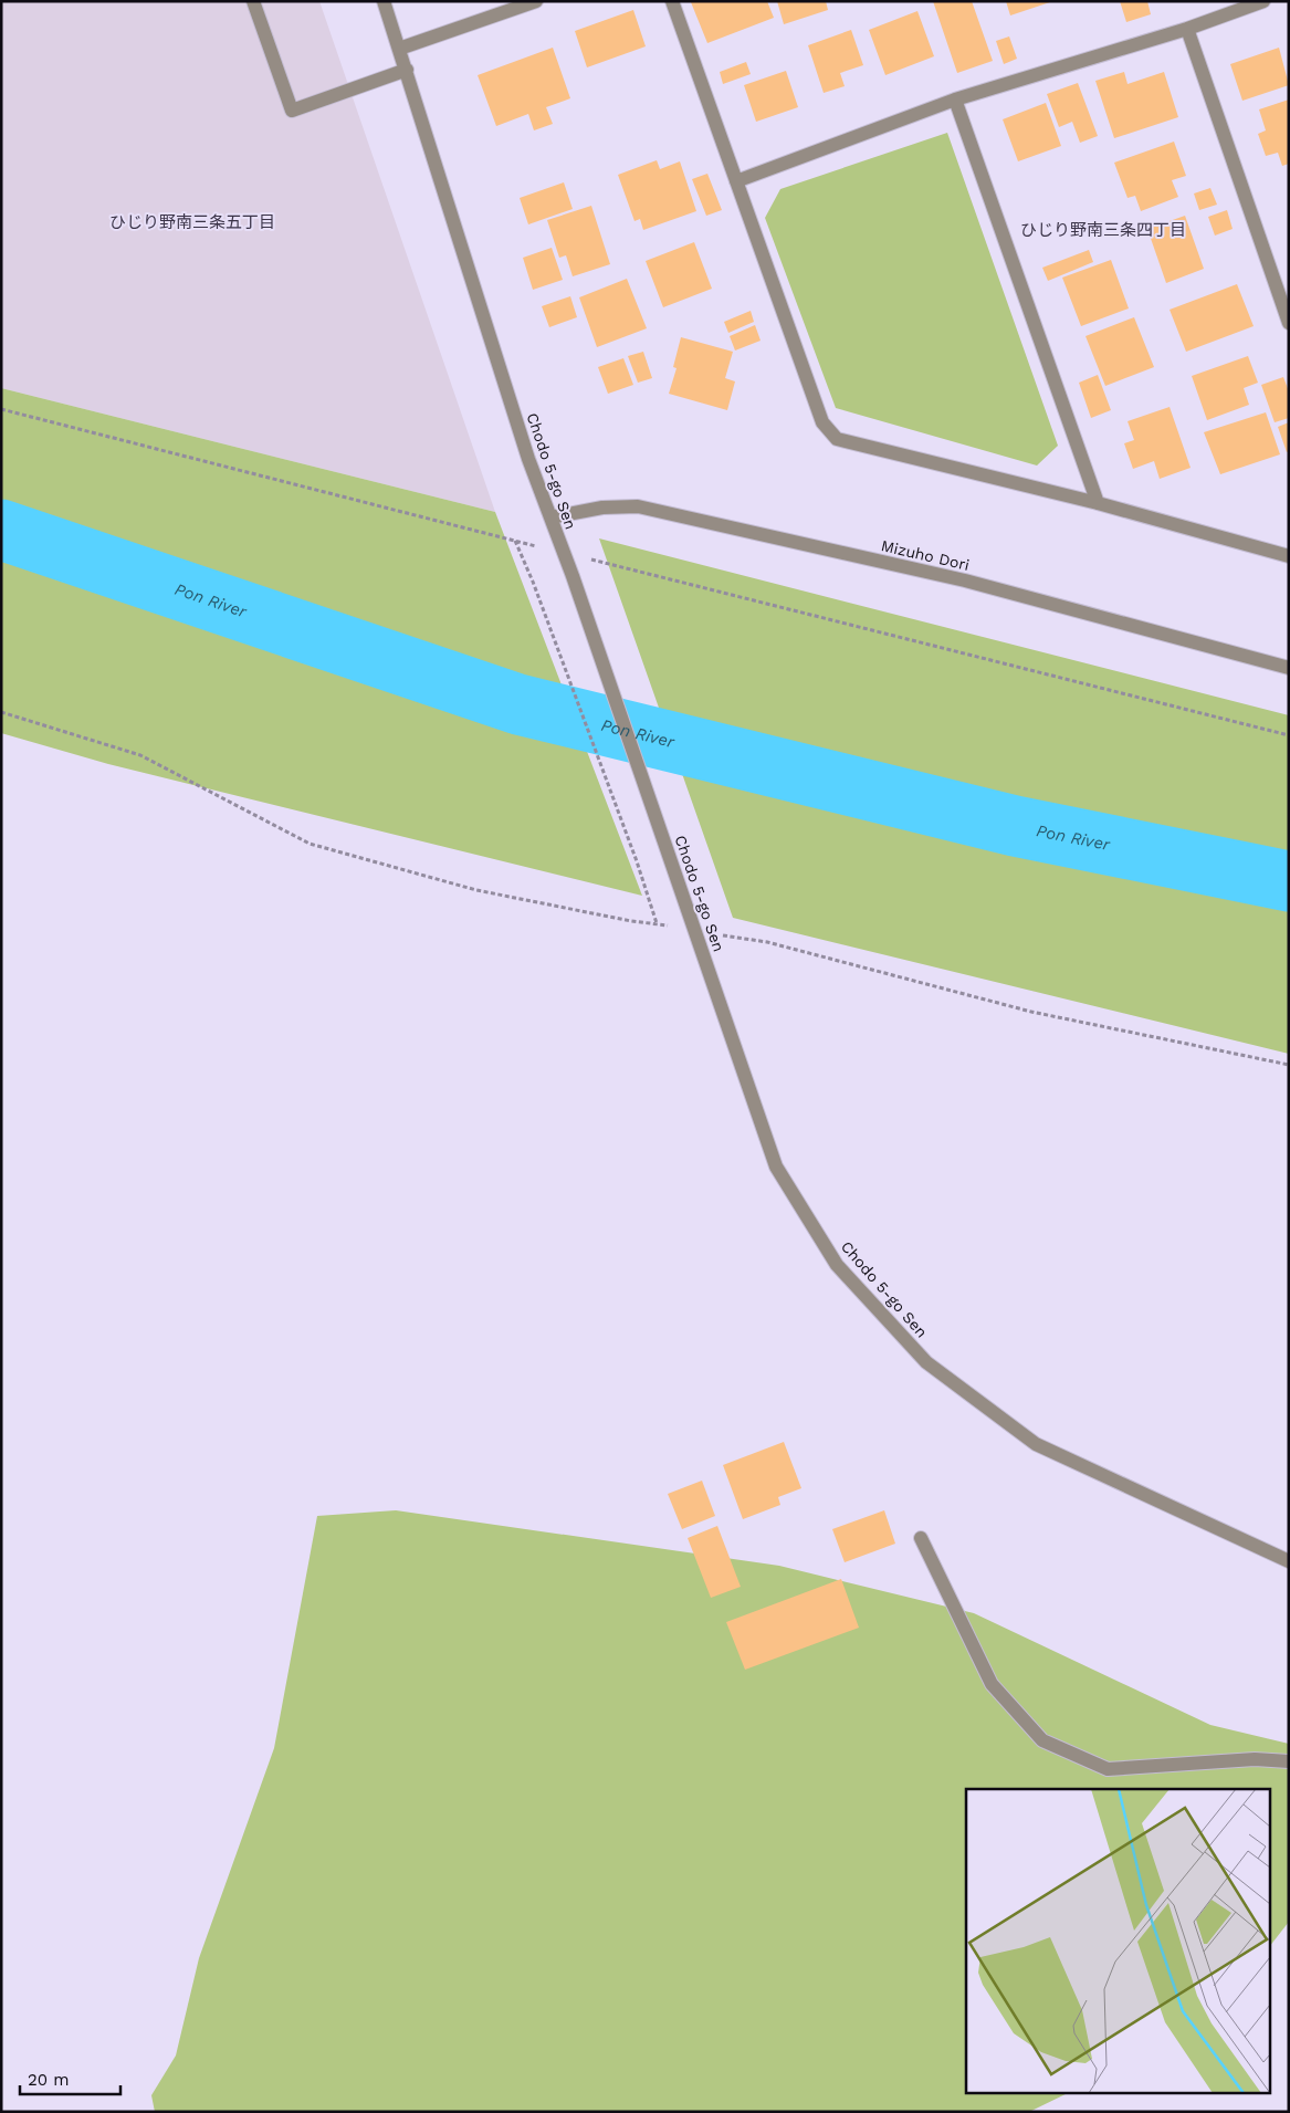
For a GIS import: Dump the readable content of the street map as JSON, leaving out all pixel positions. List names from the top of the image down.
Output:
{
  "streets": {
    "street": ["Chodo 5-go Sen", "Mizuho Dori"]
  },
  "crossings": [
    ["Chodo 5-go Sen", "Mizuho Dori"]
  ],
  "districts": ["ひじり野南三条五丁目", "ひじり野南三条四丁目"],
  "water": ["Pon River"],
  "scale_bar": "20 m"
}
